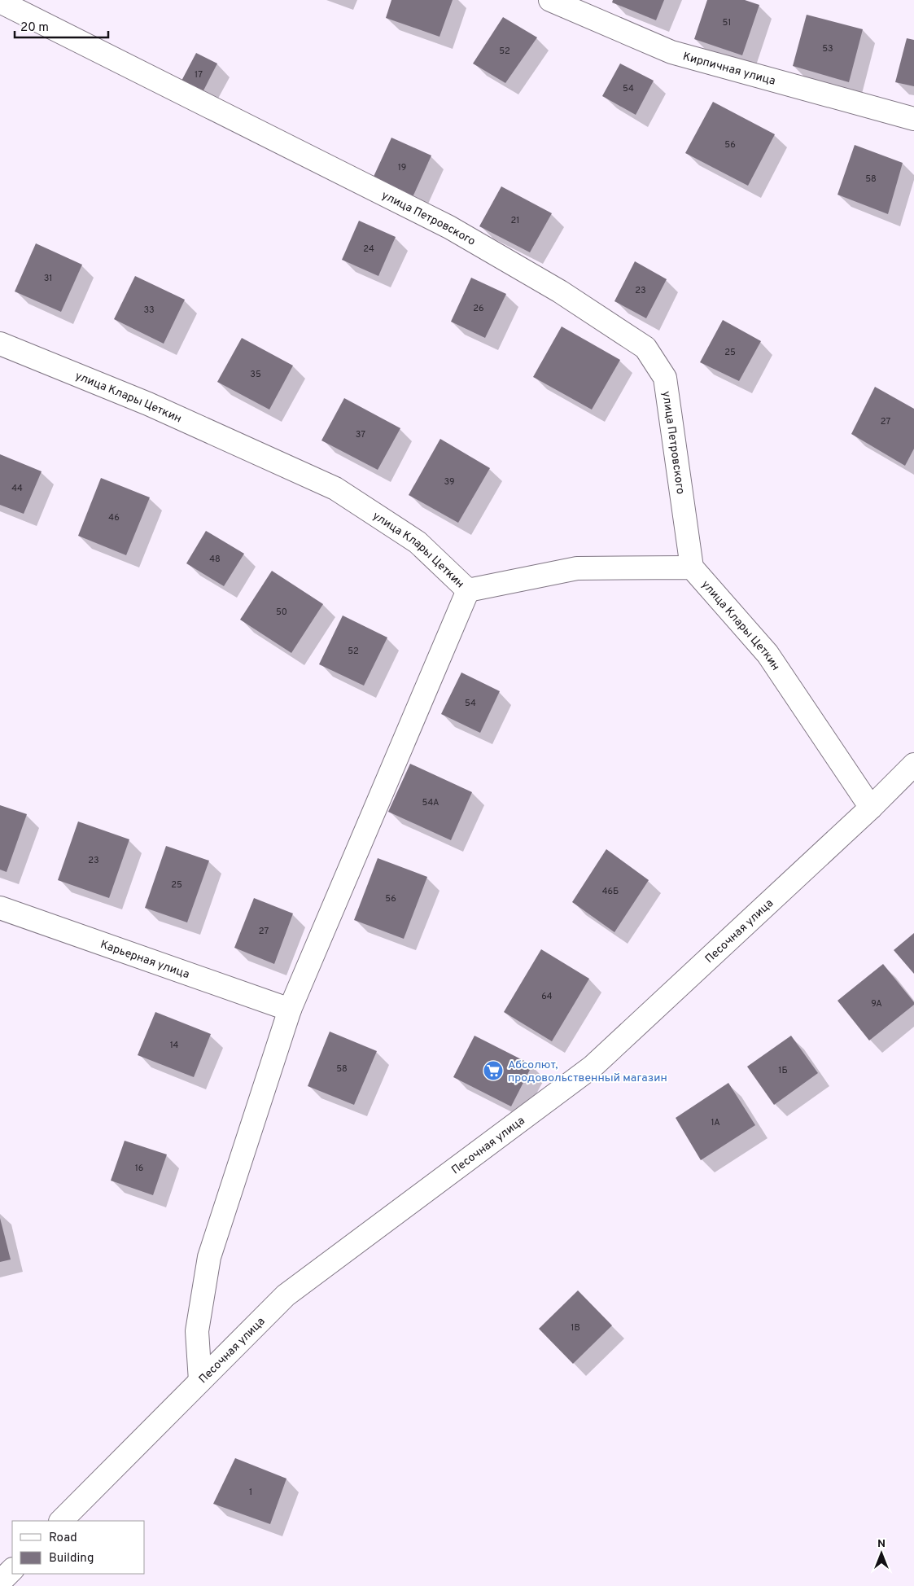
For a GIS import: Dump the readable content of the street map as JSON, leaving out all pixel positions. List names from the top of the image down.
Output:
{
  "streets": {
    "street": [
      "Кирпичная улица",
      "улица Петровского",
      "улица Клары Цеткин",
      "Песочная улица",
      "Карьерная улица"
    ]
  },
  "crossings": [
    ["улица Петровского", "улица Клары Цеткин"],
    ["улица Клары Цеткин", "Песочная улица"]
  ],
  "places": {
    "supermarket": ["Абсолют, продовольственный магазин"]
  },
  "house_numbers": [
    "51",
    "53",
    "52",
    "17",
    "54",
    "56",
    "19",
    "58",
    "21",
    "24",
    "31",
    "23",
    "26",
    "33",
    "25",
    "35",
    "27",
    "37",
    "39",
    "44",
    "46",
    "48",
    "50",
    "52",
    "54",
    "54А",
    "23",
    "25",
    "46Б",
    "56",
    "27",
    "64",
    "9А",
    "14",
    "58",
    "1Б",
    "1А",
    "16",
    "1В",
    "1"
  ],
  "legend": ["Road", "Building"],
  "scale_bar": "20 m",
  "north": "top"
}
